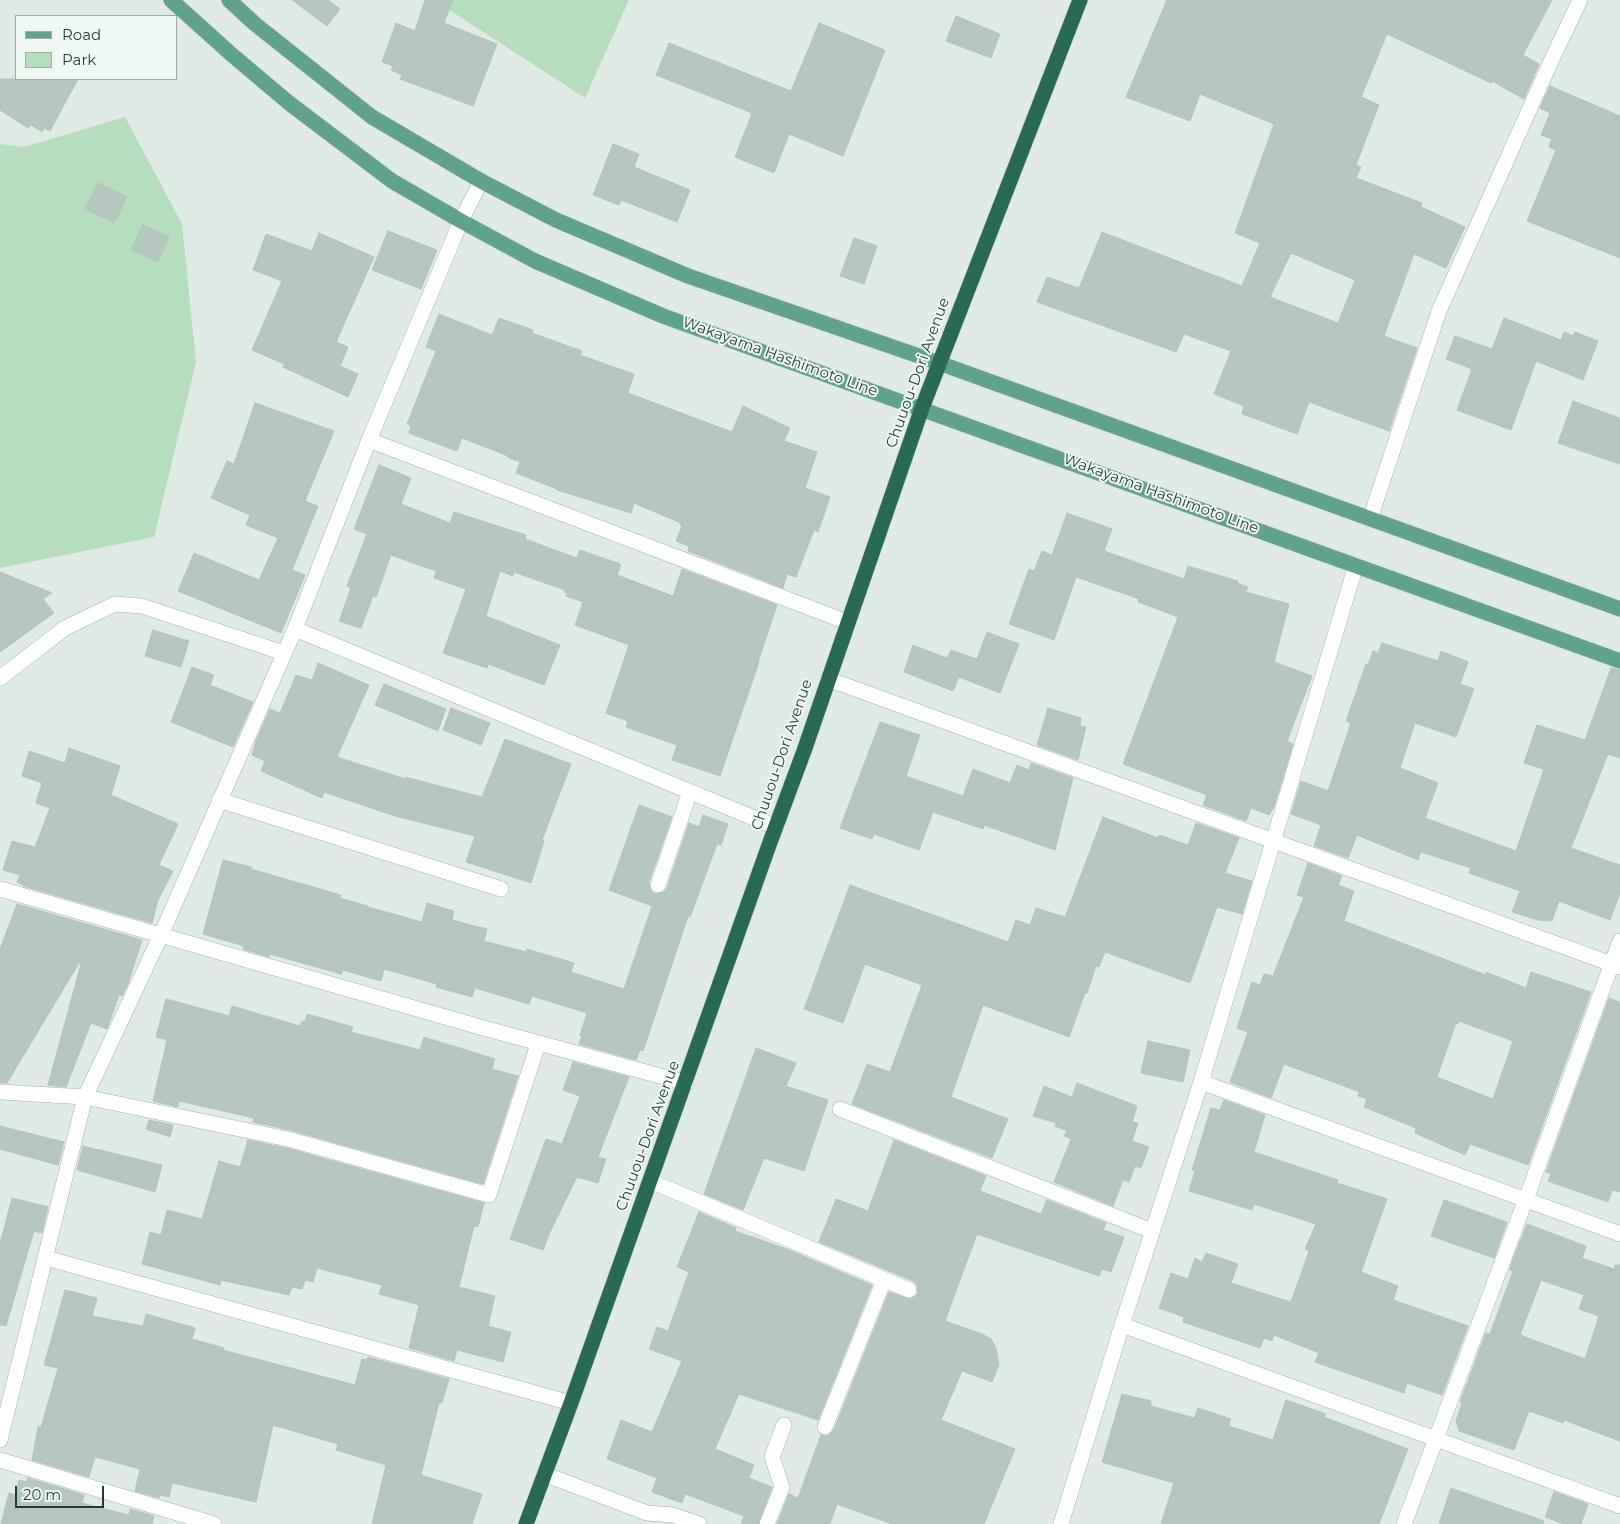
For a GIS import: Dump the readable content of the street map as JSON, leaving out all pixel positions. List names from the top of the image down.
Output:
{
  "streets": {
    "highway": ["Chuuou-Dori Avenue"],
    "main road": ["Wakayama Hashimoto Line"]
  },
  "crossings": [
    ["Wakayama Hashimoto Line", "Chuuou-Dori Avenue"]
  ],
  "legend": ["Road", "Park"],
  "scale_bar": "20 m"
}
